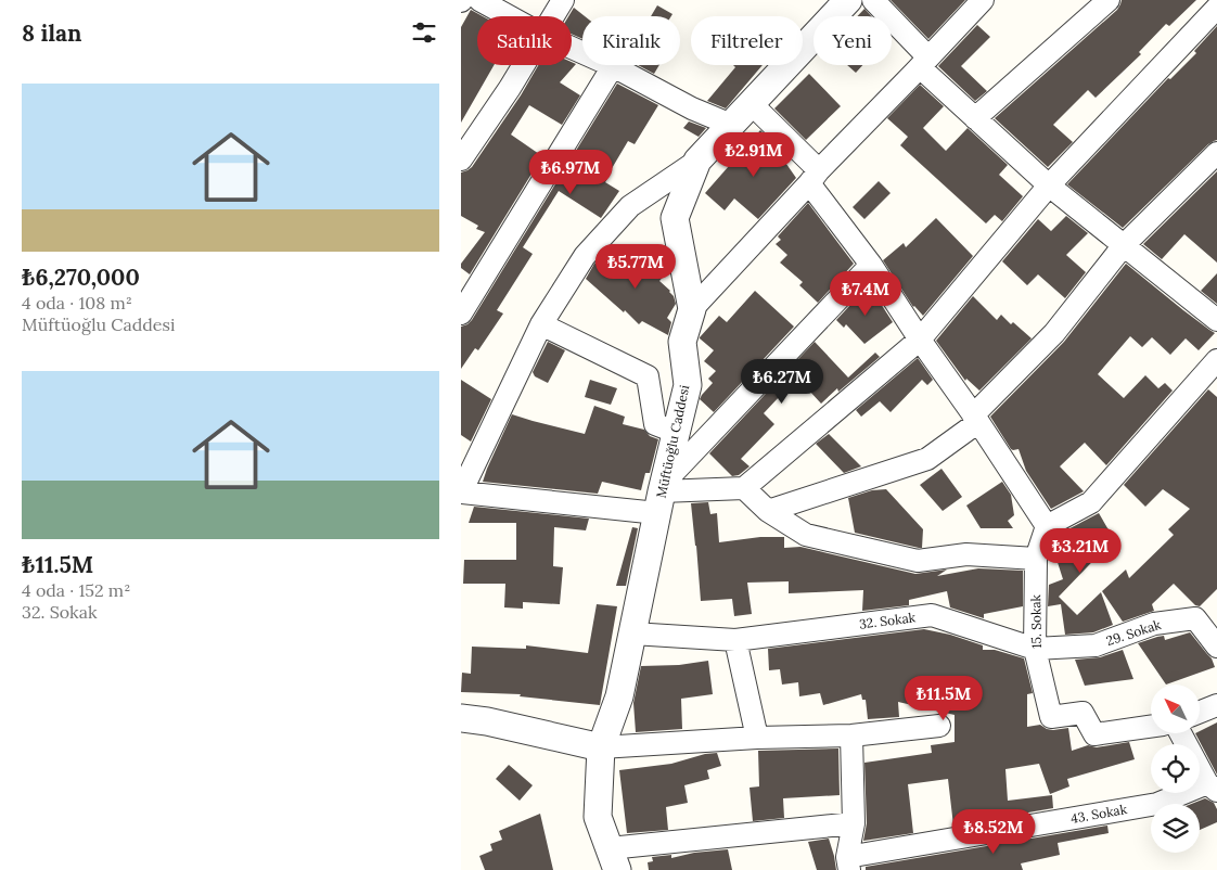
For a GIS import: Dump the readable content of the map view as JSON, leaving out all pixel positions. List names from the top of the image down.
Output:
{
  "streets": {
    "street": [
      "Müftüoğlu Caddesi",
      "32. Sokak",
      "15. Sokak",
      "29. Sokak",
      "43. Sokak"
    ]
  },
  "crossings": [
    ["Müftüoğlu Caddesi", "32. Sokak"],
    ["32. Sokak", "15. Sokak"],
    ["32. Sokak", "29. Sokak"],
    ["15. Sokak", "29. Sokak"]
  ],
  "north": "top left",
  "page": {
    "heading": "8 ilan",
    "chip": [
      "Satılık",
      "Kiralık",
      "Filtreler",
      "Yeni"
    ],
    "list": [
      {
        "name": "₺6,270,000",
        "note": "4 oda · 108 m² · Müftüoğlu Caddesi"
      },
      {
        "name": "₺11.5M",
        "note": "4 oda · 152 m² · 32. Sokak"
      }
    ],
    "price": [
      "₺2.91M",
      "₺6.97M",
      "₺5.77M",
      "₺7.4M",
      "₺6.27M",
      "₺3.21M",
      "₺11.5M",
      "₺8.52M"
    ]
  }
}
